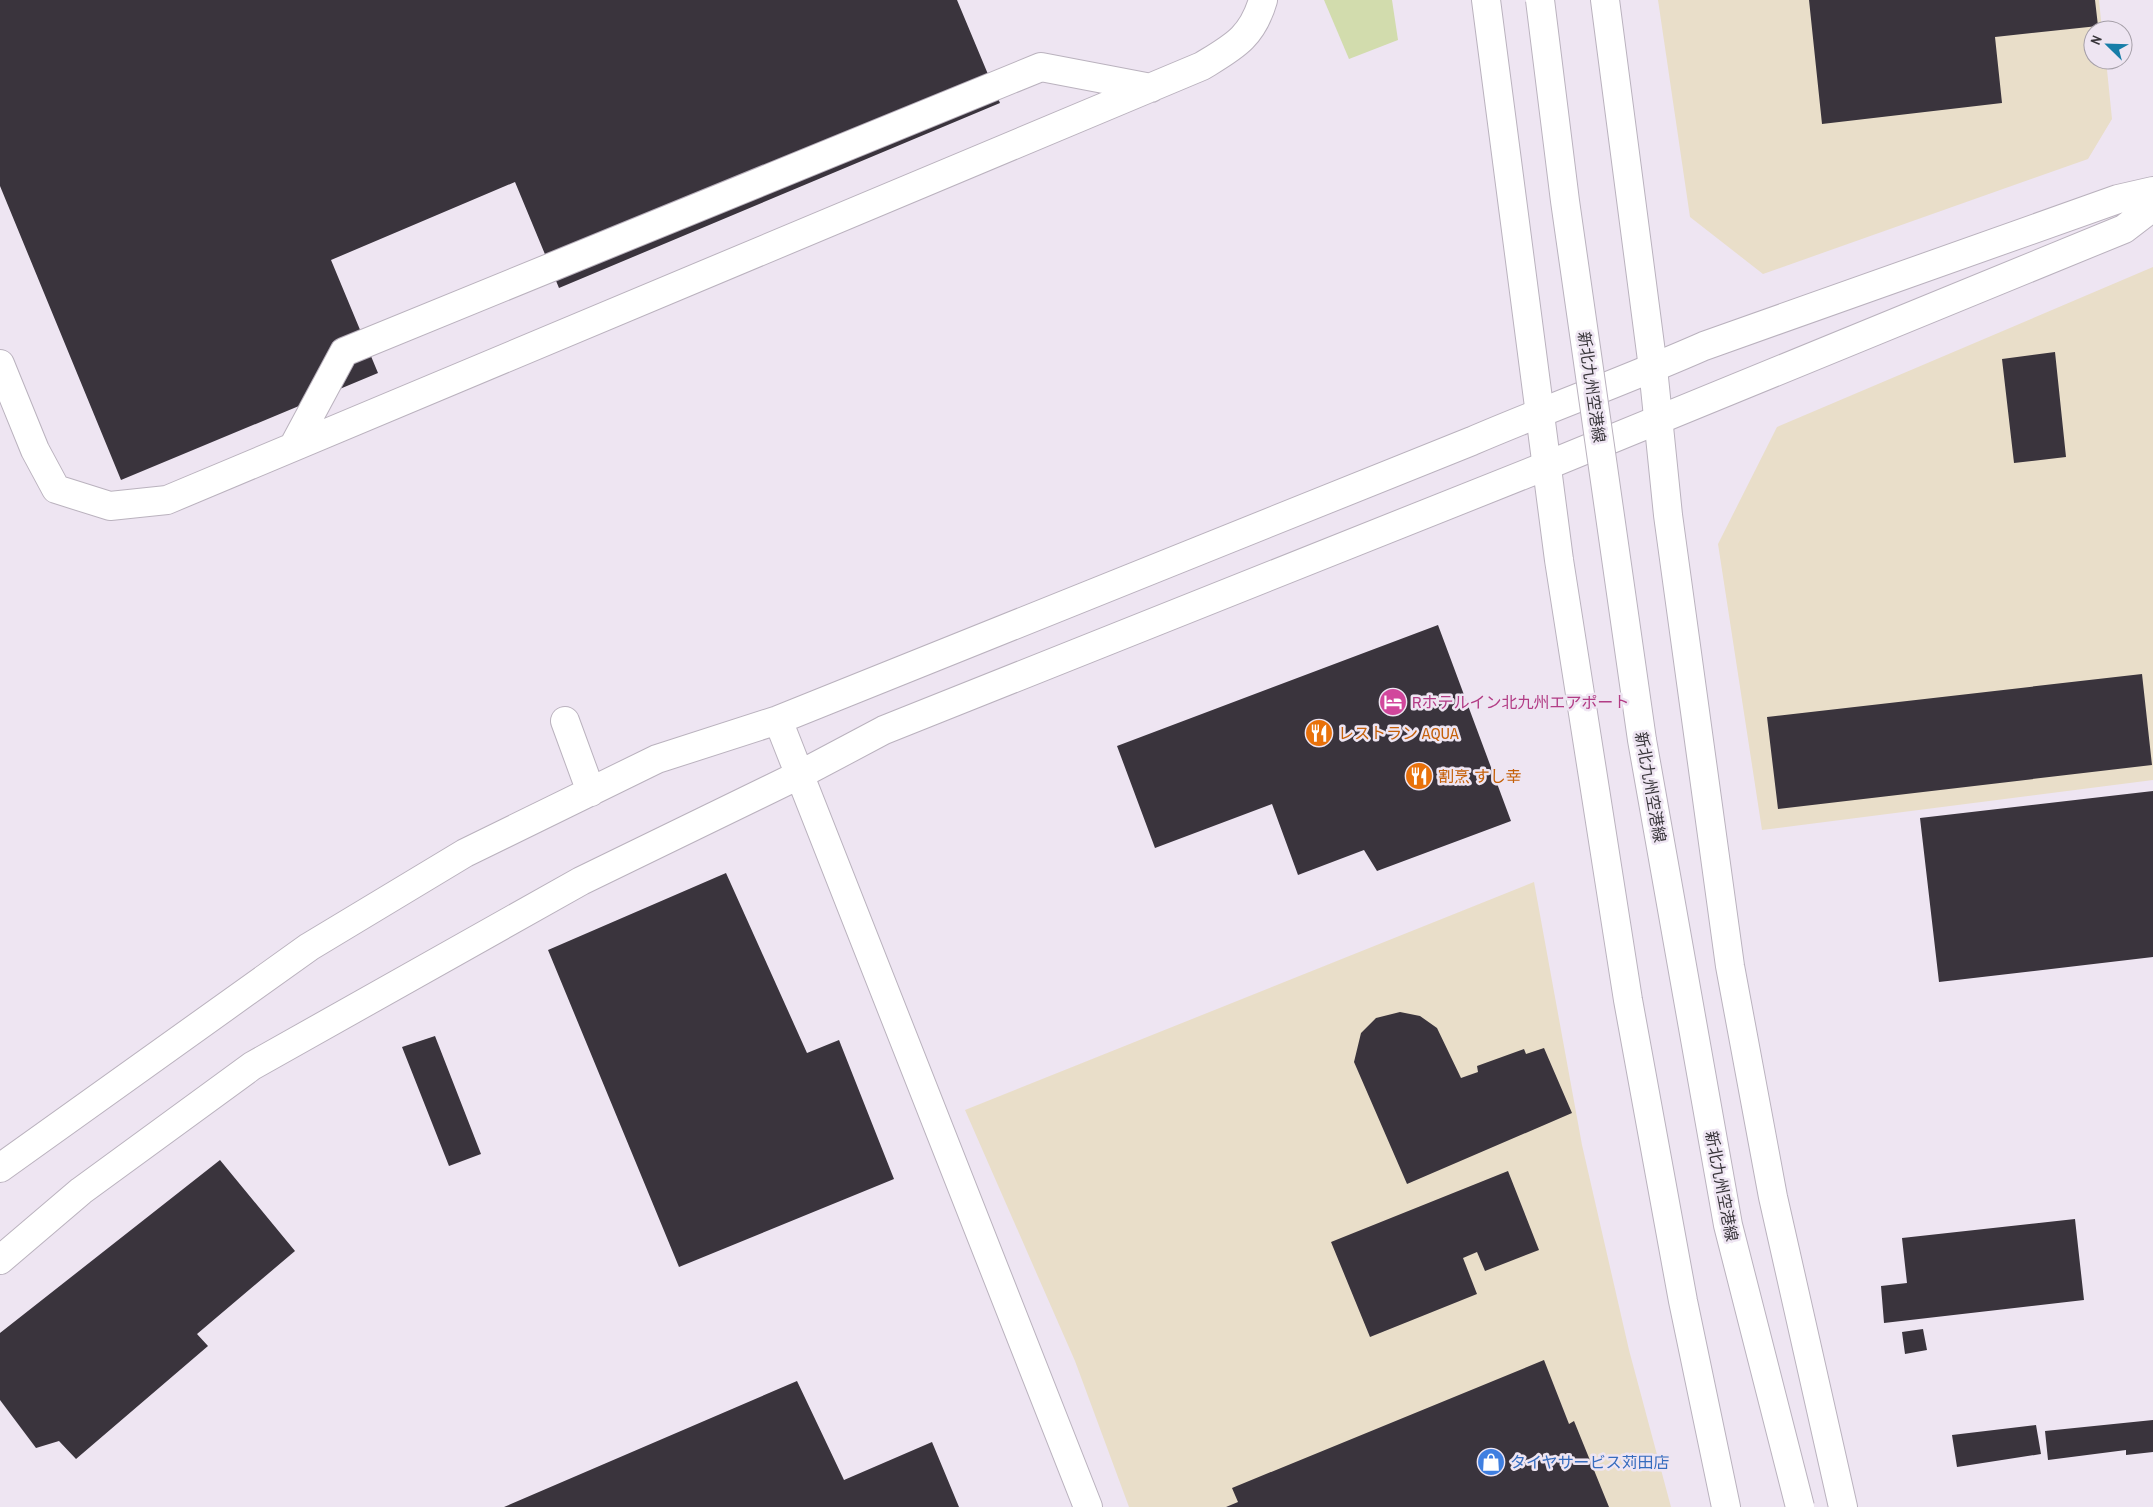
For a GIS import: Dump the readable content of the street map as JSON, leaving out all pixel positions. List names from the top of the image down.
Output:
{
  "streets": {
    "street": ["新北九州空港線"]
  },
  "places": {
    "hotel": ["Rホテルイン北九州エアポート"],
    "restaurant": ["レストラン AQUA", "割烹 すし幸"],
    "shop": ["タイヤサービス苅田店"]
  },
  "north": "top left"
}
